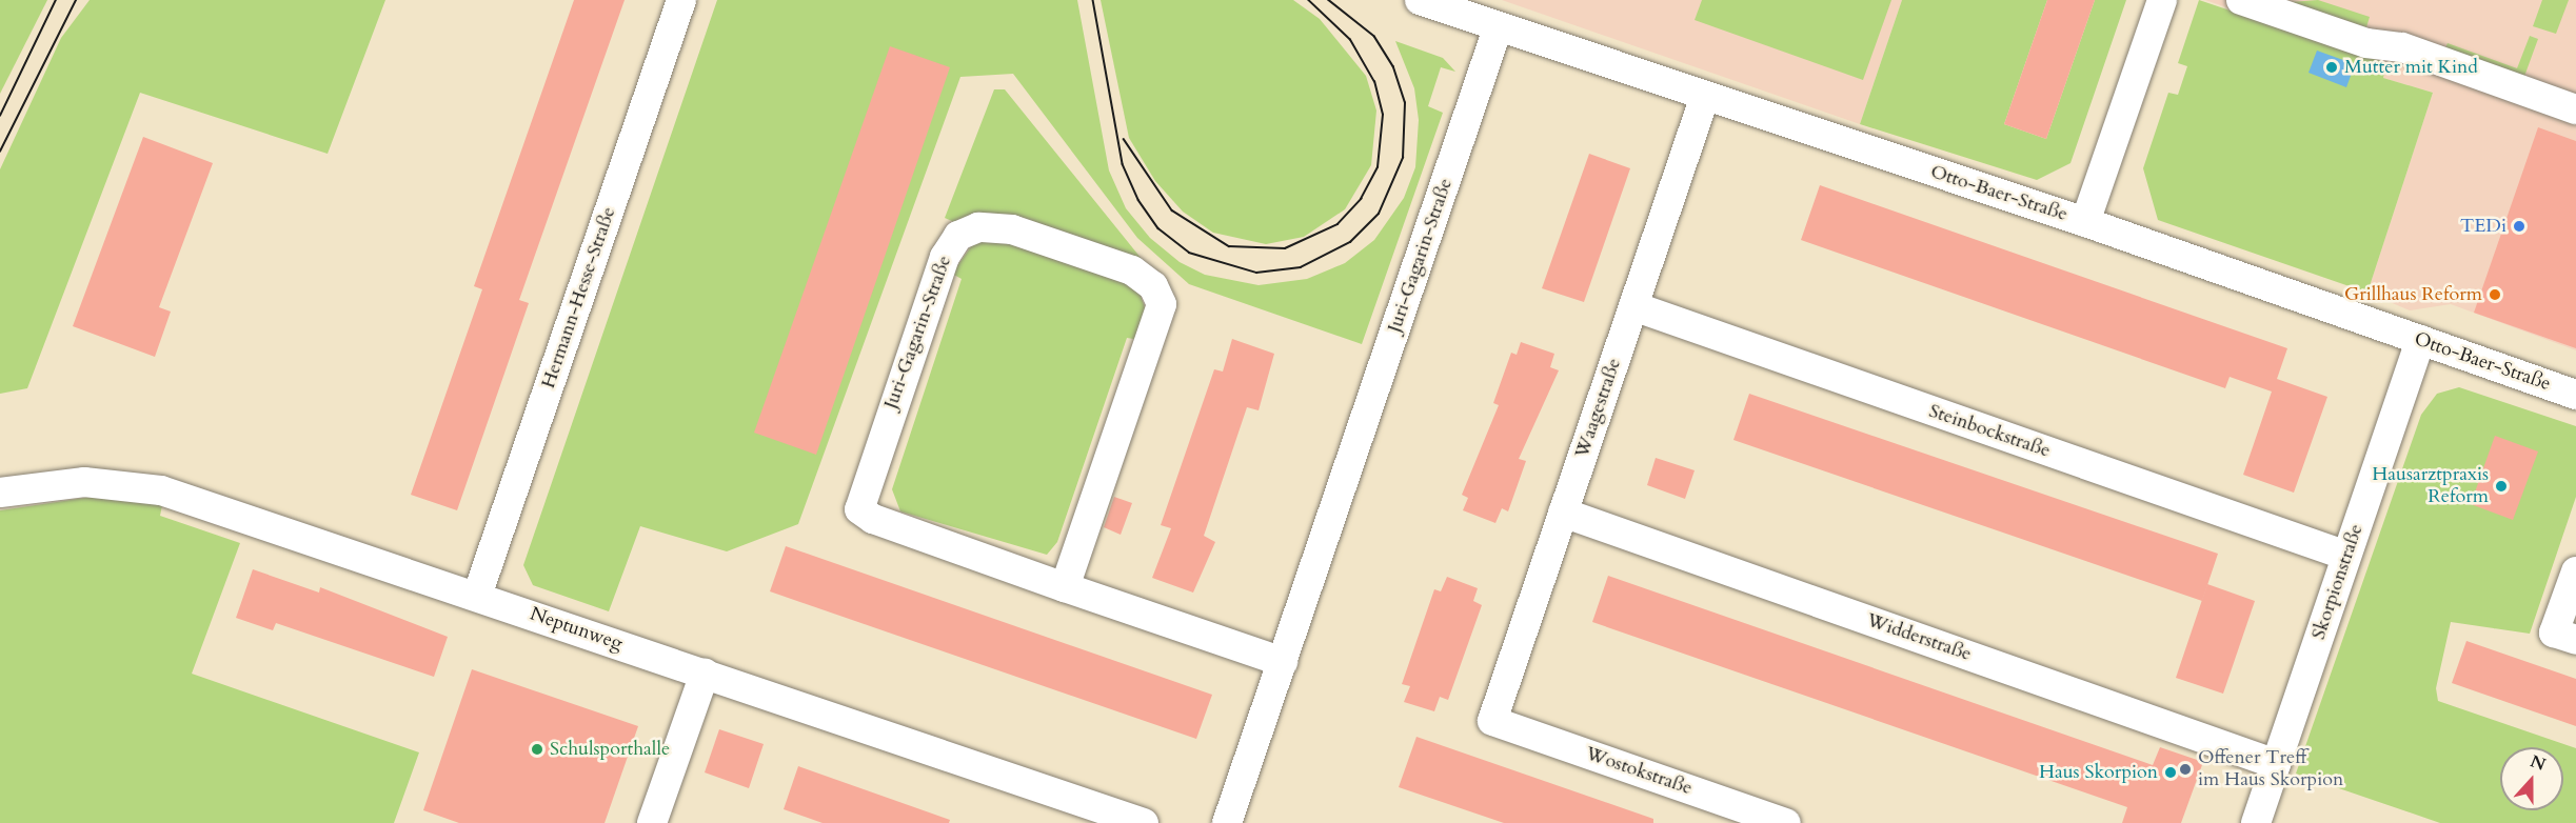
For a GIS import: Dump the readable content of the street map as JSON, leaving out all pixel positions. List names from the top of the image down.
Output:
{
  "streets": {
    "street": [
      "Otto-Baer-Straße",
      "Juri-Gagarin-Straße",
      "Hermann-Hesse-Straße",
      "Waagestraße",
      "Steinbockstraße",
      "Skorpionstraße",
      "Neptunweg",
      "Widderstraße",
      "Wostokstraße"
    ]
  },
  "crossings": [
    ["Otto-Baer-Straße", "Juri-Gagarin-Straße"],
    ["Otto-Baer-Straße", "Waagestraße"],
    ["Otto-Baer-Straße", "Skorpionstraße"],
    ["Hermann-Hesse-Straße", "Neptunweg"],
    ["Waagestraße", "Steinbockstraße"],
    ["Waagestraße", "Widderstraße"],
    ["Waagestraße", "Wostokstraße"],
    ["Steinbockstraße", "Skorpionstraße"],
    ["Skorpionstraße", "Widderstraße"]
  ],
  "places": [
    "Mutter mit Kind",
    "TEDi",
    "Grillhaus Reform",
    "Hausarztpraxis Reform",
    "Schulsporthalle",
    "Offener Treff im Haus Skorpion",
    "Haus Skorpion"
  ],
  "north": "top"
}
